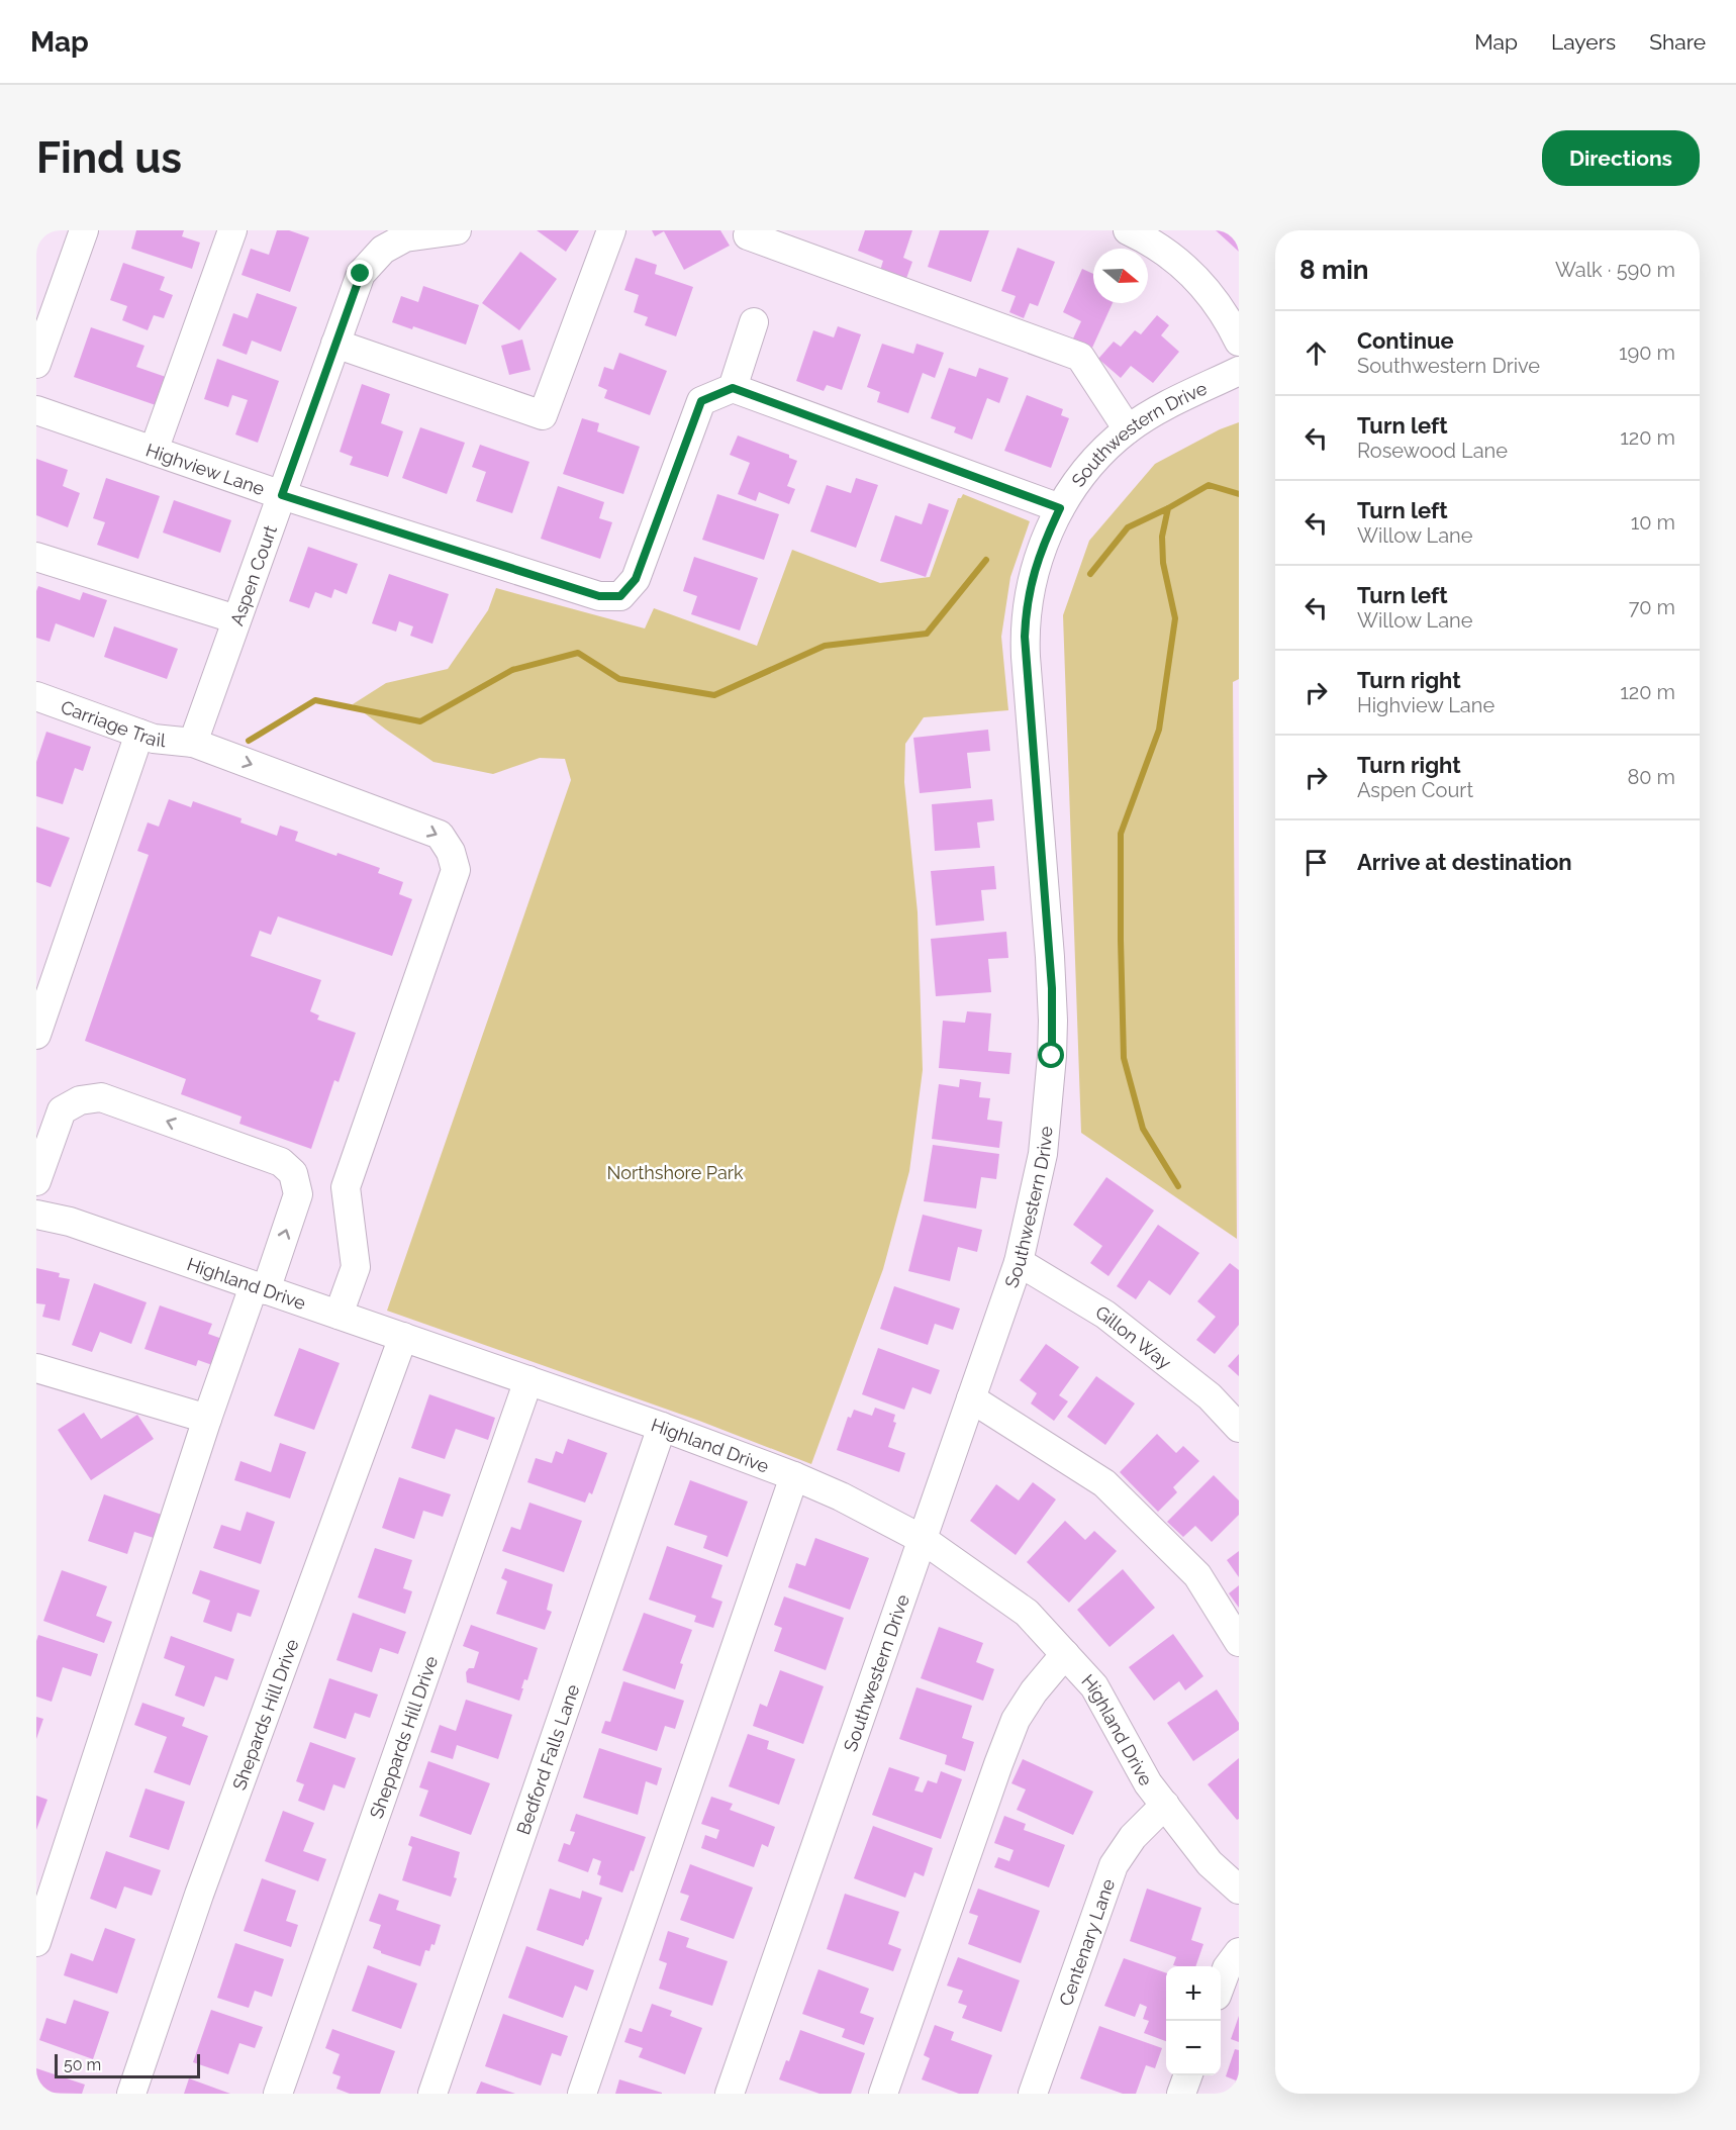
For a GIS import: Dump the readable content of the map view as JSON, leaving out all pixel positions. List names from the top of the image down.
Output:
{
  "streets": {
    "street": [
      "Southwestern Drive",
      "Highview Lane",
      "Aspen Court",
      "Carriage Trail",
      "Highland Drive",
      "Gillon Way",
      "Shepards Hill Drive",
      "Sheppards Hill Drive",
      "Bedford Falls Lane",
      "Centenary Lane"
    ]
  },
  "crossings": [
    ["Southwestern Drive", "Highland Drive"],
    ["Southwestern Drive", "Gillon Way"],
    ["Highview Lane", "Aspen Court"],
    ["Aspen Court", "Carriage Trail"],
    ["Carriage Trail", "Highland Drive"],
    ["Highland Drive", "Shepards Hill Drive"],
    ["Highland Drive", "Sheppards Hill Drive"],
    ["Highland Drive", "Bedford Falls Lane"],
    ["Highland Drive", "Centenary Lane"]
  ],
  "parks": ["Northshore Park"],
  "scale_bar": "50 m",
  "north": "right",
  "page": {
    "header": "Map",
    "nav": ["Map", "Layers", "Share"],
    "buttons": "Directions",
    "title": "Find us",
    "heading": ["8 min", "Walk · 590 m"],
    "list": [
      ["Continue", "Southwestern Drive", "190 m"],
      ["Turn left", "Rosewood Lane", "120 m"],
      ["Turn left", "Willow Lane", "10 m"],
      ["Turn left", "Willow Lane", "70 m"],
      ["Turn right", "Highview Lane", "120 m"],
      ["Turn right", "Aspen Court", "80 m"],
      "Arrive at destination"
    ],
    "map_buttons": ["+", "−"],
    "scale": "50 m"
  }
}
